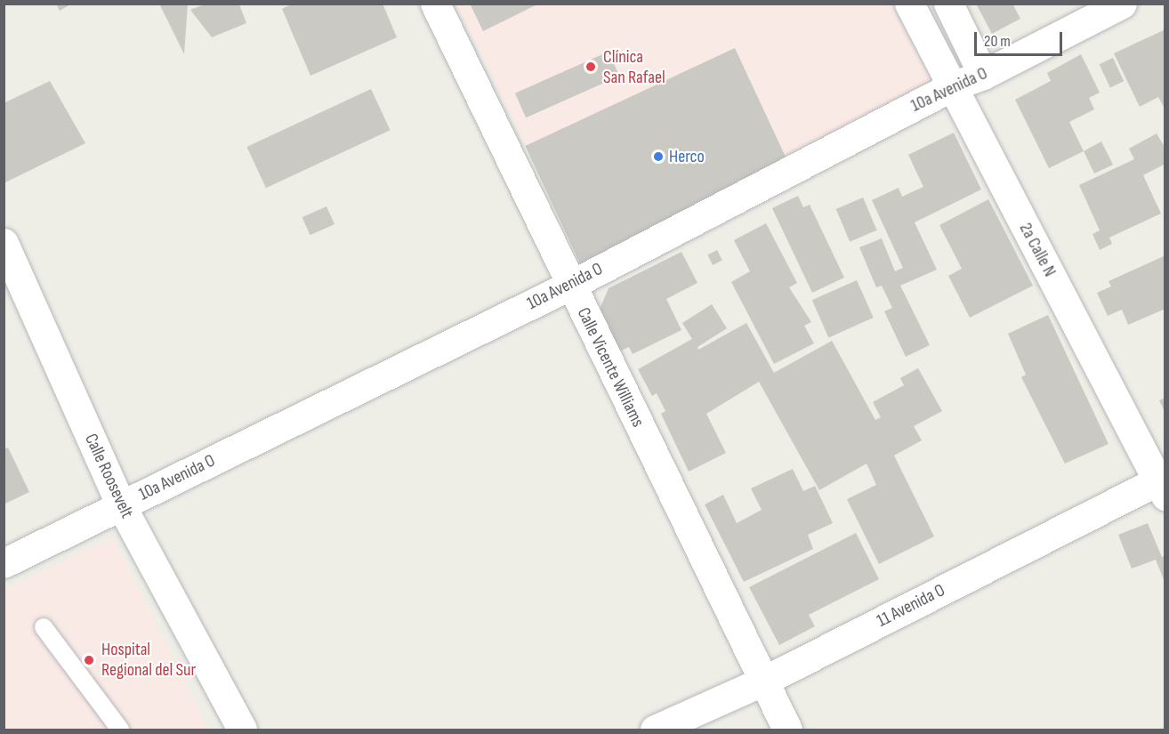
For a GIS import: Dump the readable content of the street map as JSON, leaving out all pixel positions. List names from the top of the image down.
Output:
{
  "streets": {
    "street": [
      "10a Avenida O",
      "2a Calle N",
      "Calle Vicente Williams",
      "Calle Roosevelt",
      "11 Avenida O"
    ]
  },
  "crossings": [
    ["10a Avenida O", "2a Calle N"],
    ["10a Avenida O", "Calle Vicente Williams"],
    ["10a Avenida O", "Calle Roosevelt"],
    ["2a Calle N", "11 Avenida O"],
    ["Calle Vicente Williams", "11 Avenida O"]
  ],
  "places": ["Clínica San Rafael", "Herco", "Hospital Regional del Sur"],
  "scale_bar": "20 m"
}
